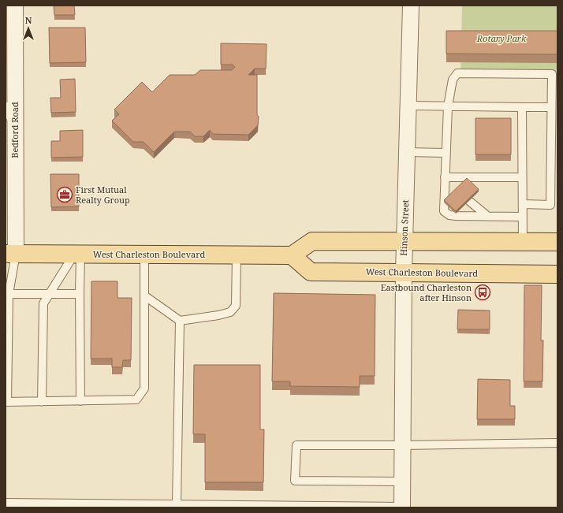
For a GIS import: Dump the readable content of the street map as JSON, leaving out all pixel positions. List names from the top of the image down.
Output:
{
  "streets": {
    "main road": ["West Charleston Boulevard"],
    "street": ["Bedford Road", "Hinson Street"]
  },
  "crossings": [
    ["Bedford Road", "West Charleston Boulevard"],
    ["Hinson Street", "West Charleston Boulevard"]
  ],
  "parks": ["Rotary Park"],
  "places": {
    "office": ["First Mutual Realty Group"],
    "bus stop": ["Eastbound Charleston after Hinson"]
  },
  "north": "top"
}
